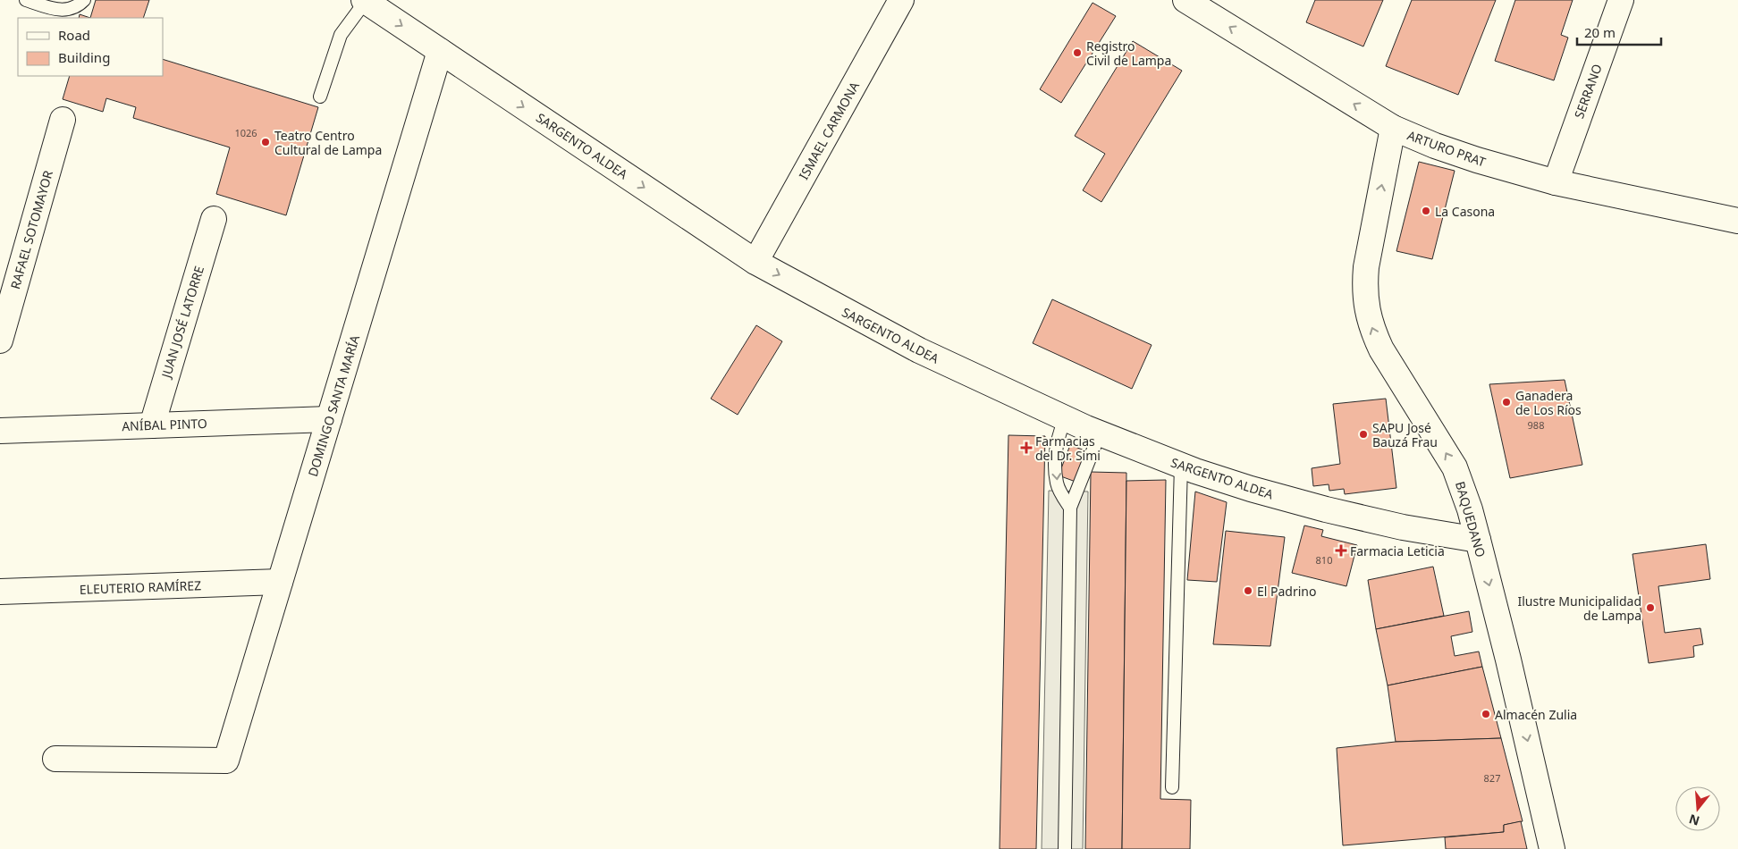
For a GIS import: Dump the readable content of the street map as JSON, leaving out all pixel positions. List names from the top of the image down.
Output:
{
  "streets": {
    "street": [
      "SERRANO",
      "ISMAEL CARMONA",
      "SARGENTO ALDEA",
      "ARTURO PRAT",
      "RAFAEL SOTOMAYOR",
      "JUAN JOSÉ LATORRE",
      "DOMINGO SANTA MARÍA",
      "ANÍBAL PINTO",
      "BAQUEDANO",
      "ELEUTERIO RAMÍREZ"
    ]
  },
  "crossings": [
    ["SERRANO", "ARTURO PRAT"],
    ["ISMAEL CARMONA", "SARGENTO ALDEA"],
    ["SARGENTO ALDEA", "DOMINGO SANTA MARÍA"],
    ["SARGENTO ALDEA", "BAQUEDANO"],
    ["ARTURO PRAT", "BAQUEDANO"],
    ["JUAN JOSÉ LATORRE", "ANÍBAL PINTO"],
    ["DOMINGO SANTA MARÍA", "ANÍBAL PINTO"],
    ["DOMINGO SANTA MARÍA", "ELEUTERIO RAMÍREZ"]
  ],
  "one_way": ["SARGENTO ALDEA", "ARTURO PRAT"],
  "places": {
    "other": [
      "Registro Civil de Lampa",
      "Teatro Centro Cultural de Lampa",
      "La Casona",
      "Ganadera de Los Ríos",
      "SAPU José Bauzá Frau",
      "El Padrino",
      "Ilustre Municipalidad de Lampa",
      "Almacén Zulia"
    ],
    "health": ["Farmacias del Dr. Simi", "Farmacia Leticia"]
  },
  "house_numbers": [
    "1026",
    "988",
    "810",
    "827"
  ],
  "legend": ["Road", "Building"],
  "scale_bar": "20 m",
  "north": "bottom"
}
